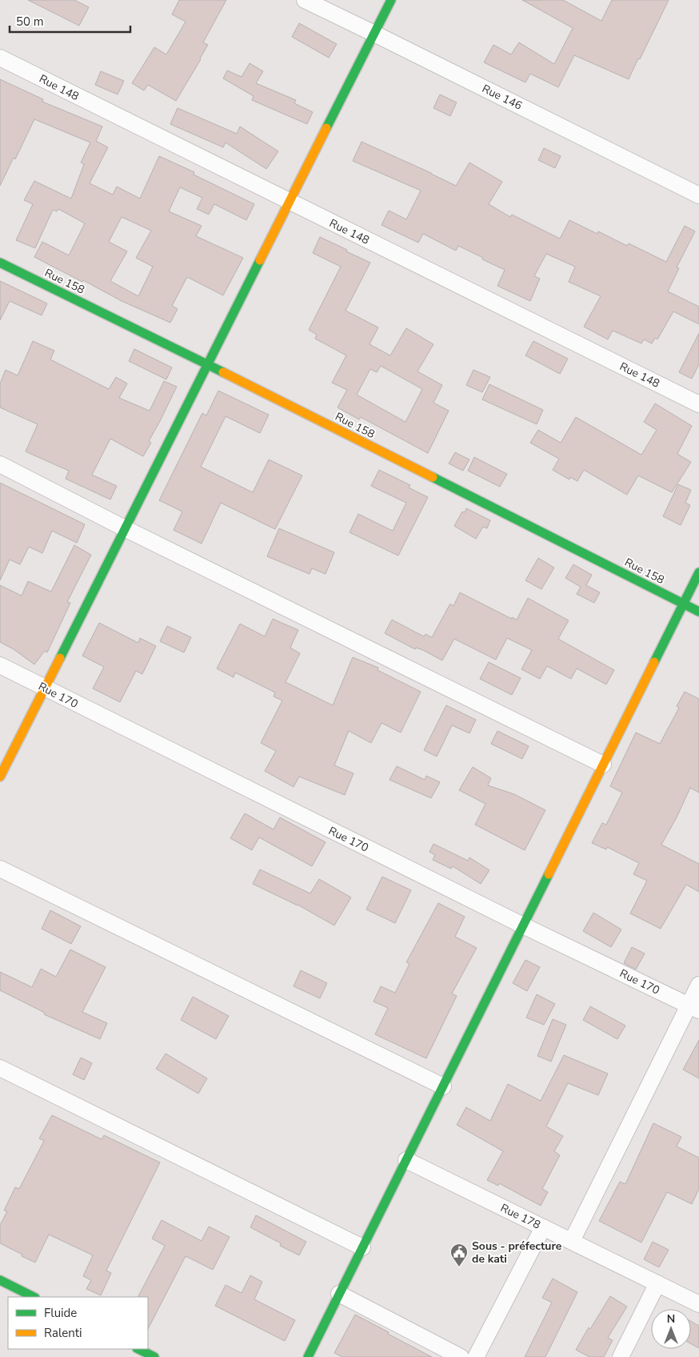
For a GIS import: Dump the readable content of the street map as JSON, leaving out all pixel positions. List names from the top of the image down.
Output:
{
  "streets": {
    "street": [
      "Rue 148",
      "Rue 146",
      "Rue 158",
      "Rue 170",
      "Rue 178"
    ]
  },
  "places": {
    "public building": ["Sous - préfecture de kati"]
  },
  "legend": ["Fluide", "Ralenti"],
  "scale_bar": "50 m",
  "north": "top"
}
